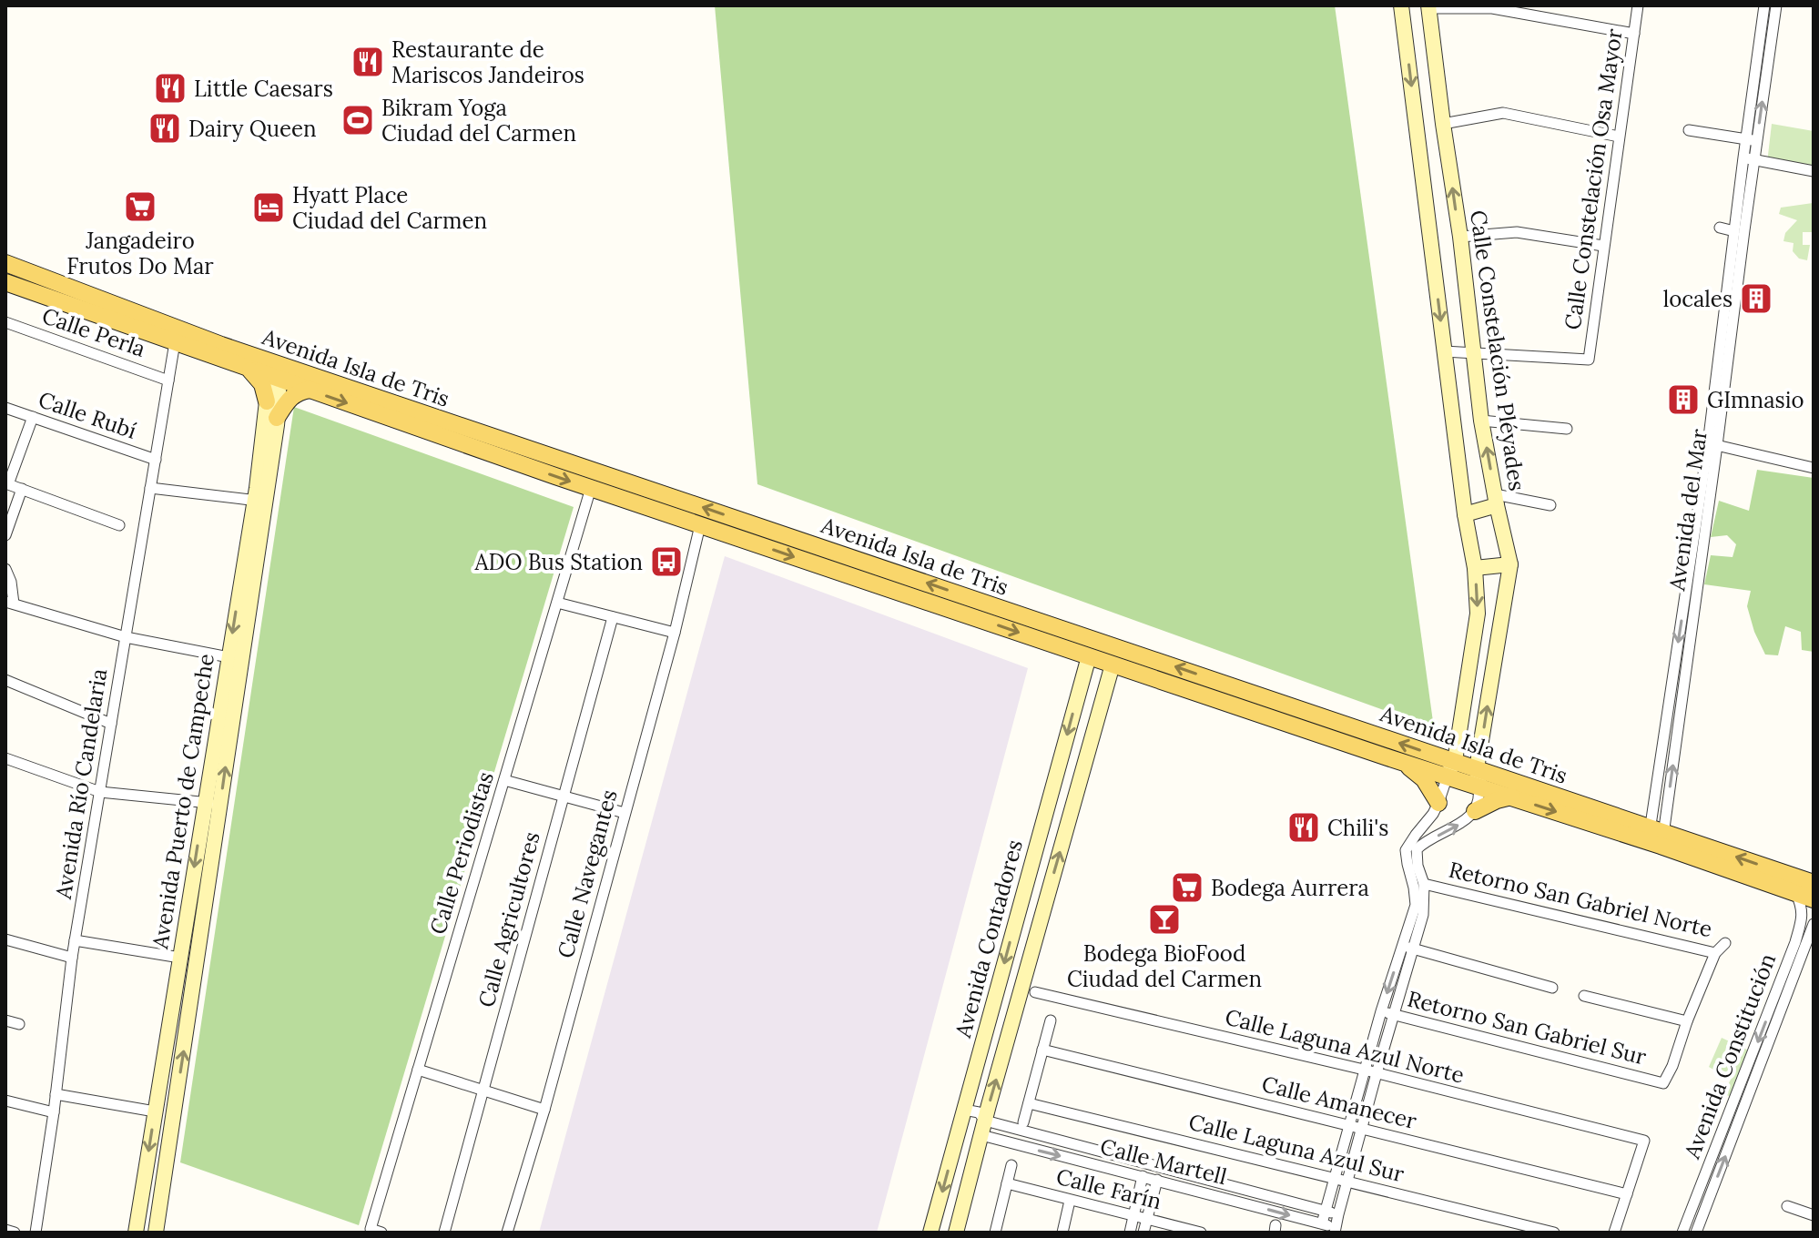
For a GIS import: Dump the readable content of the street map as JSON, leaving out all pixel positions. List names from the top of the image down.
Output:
{
  "streets": {
    "main road": [
      "Calle Constelación Pléyades",
      "Avenida Isla de Tris",
      "Avenida Puerto de Campeche",
      "Avenida Contadores"
    ],
    "street": [
      "Calle Constelación Osa Mayor",
      "Calle Perla",
      "Calle Rubí",
      "Avenida del Mar",
      "Avenida Río Candelaria",
      "Calle Periodistas",
      "Calle Navegantes",
      "Retorno San Gabriel Norte",
      "Calle Agricultores",
      "Retorno San Gabriel Sur",
      "Calle Laguna Azul Norte",
      "Avenida Constitución",
      "Calle Amanecer",
      "Calle Laguna Azul Sur",
      "Calle Martell",
      "Calle Farín"
    ]
  },
  "crossings": [
    ["Calle Constelación Osa Mayor", "Calle Constelación Pléyades"],
    ["Calle Perla", "Avenida Río Candelaria"],
    ["Calle Constelación Pléyades", "Avenida Isla de Tris"],
    ["Avenida Isla de Tris", "Avenida del Mar"],
    ["Avenida Isla de Tris", "Avenida Río Candelaria"],
    ["Avenida Isla de Tris", "Avenida Puerto de Campeche"],
    ["Avenida Isla de Tris", "Calle Periodistas"],
    ["Avenida Isla de Tris", "Calle Navegantes"],
    ["Avenida Isla de Tris", "Avenida Contadores"],
    ["Avenida Isla de Tris", "Avenida Constitución"],
    ["Calle Rubí", "Avenida Río Candelaria"],
    ["Avenida Contadores", "Calle Martell"],
    ["Calle Laguna Azul Norte", "Calle Amanecer"]
  ],
  "places": {
    "restaurant": [
      "Restaurante de Mariscos Jandeiros",
      "Little Caesars",
      "Dairy Queen",
      "Chili's"
    ],
    "sports": ["Bikram Yoga Ciudad del Carmen"],
    "supermarket": ["Jangadeiro Frutos Do Mar", "Bodega Aurrera"],
    "hotel": ["Hyatt Place Ciudad del Carmen"],
    "building": ["locales", "GImnasio"],
    "bus stop": ["ADO Bus Station"],
    "bar": ["Bodega BioFood Ciudad del Carmen"]
  }
}
